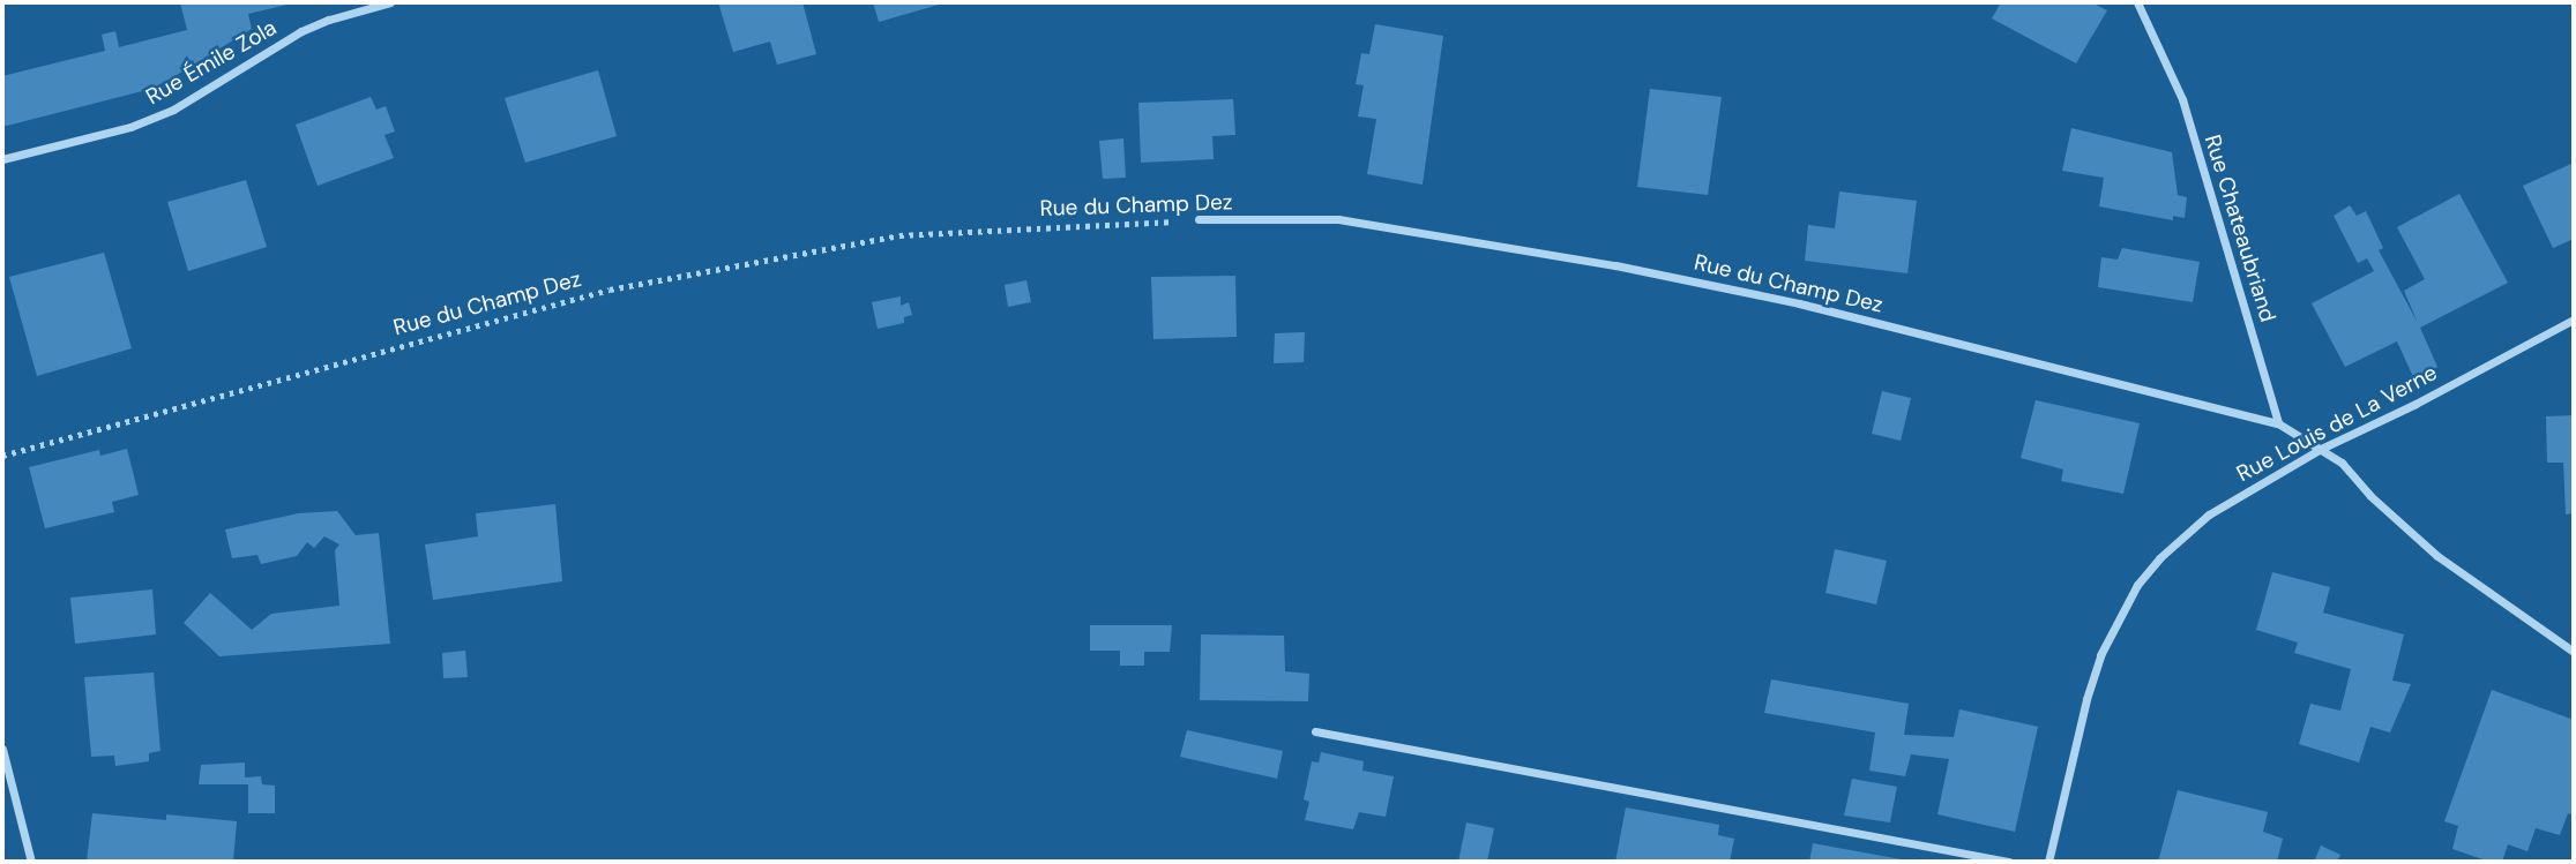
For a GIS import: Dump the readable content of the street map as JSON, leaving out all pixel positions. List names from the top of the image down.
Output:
{
  "streets": {
    "street": [
      "Rue Émile Zola",
      "Rue du Champ Dez",
      "Rue Chateaubriand",
      "Rue Louis de La Verne"
    ]
  },
  "crossings": [
    ["Rue du Champ Dez", "Rue Chateaubriand"]
  ]
}
